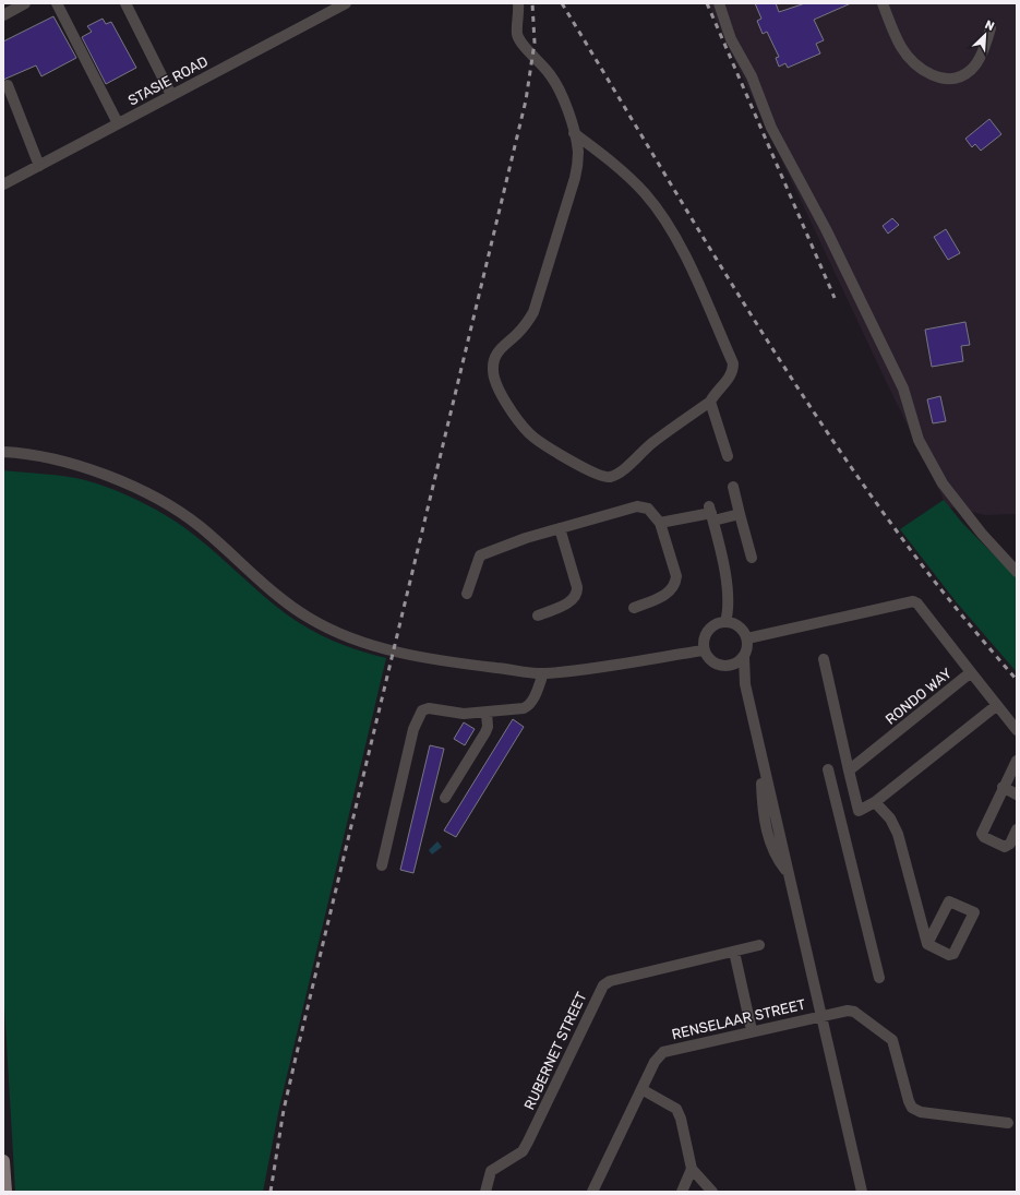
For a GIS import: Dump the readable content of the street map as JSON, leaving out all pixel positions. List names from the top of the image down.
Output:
{
  "streets": {
    "street": [
      "STASIE ROAD",
      "RONDO WAY",
      "RENSELAAR STREET",
      "RUBERNET STREET"
    ]
  },
  "north": "top right"
}
